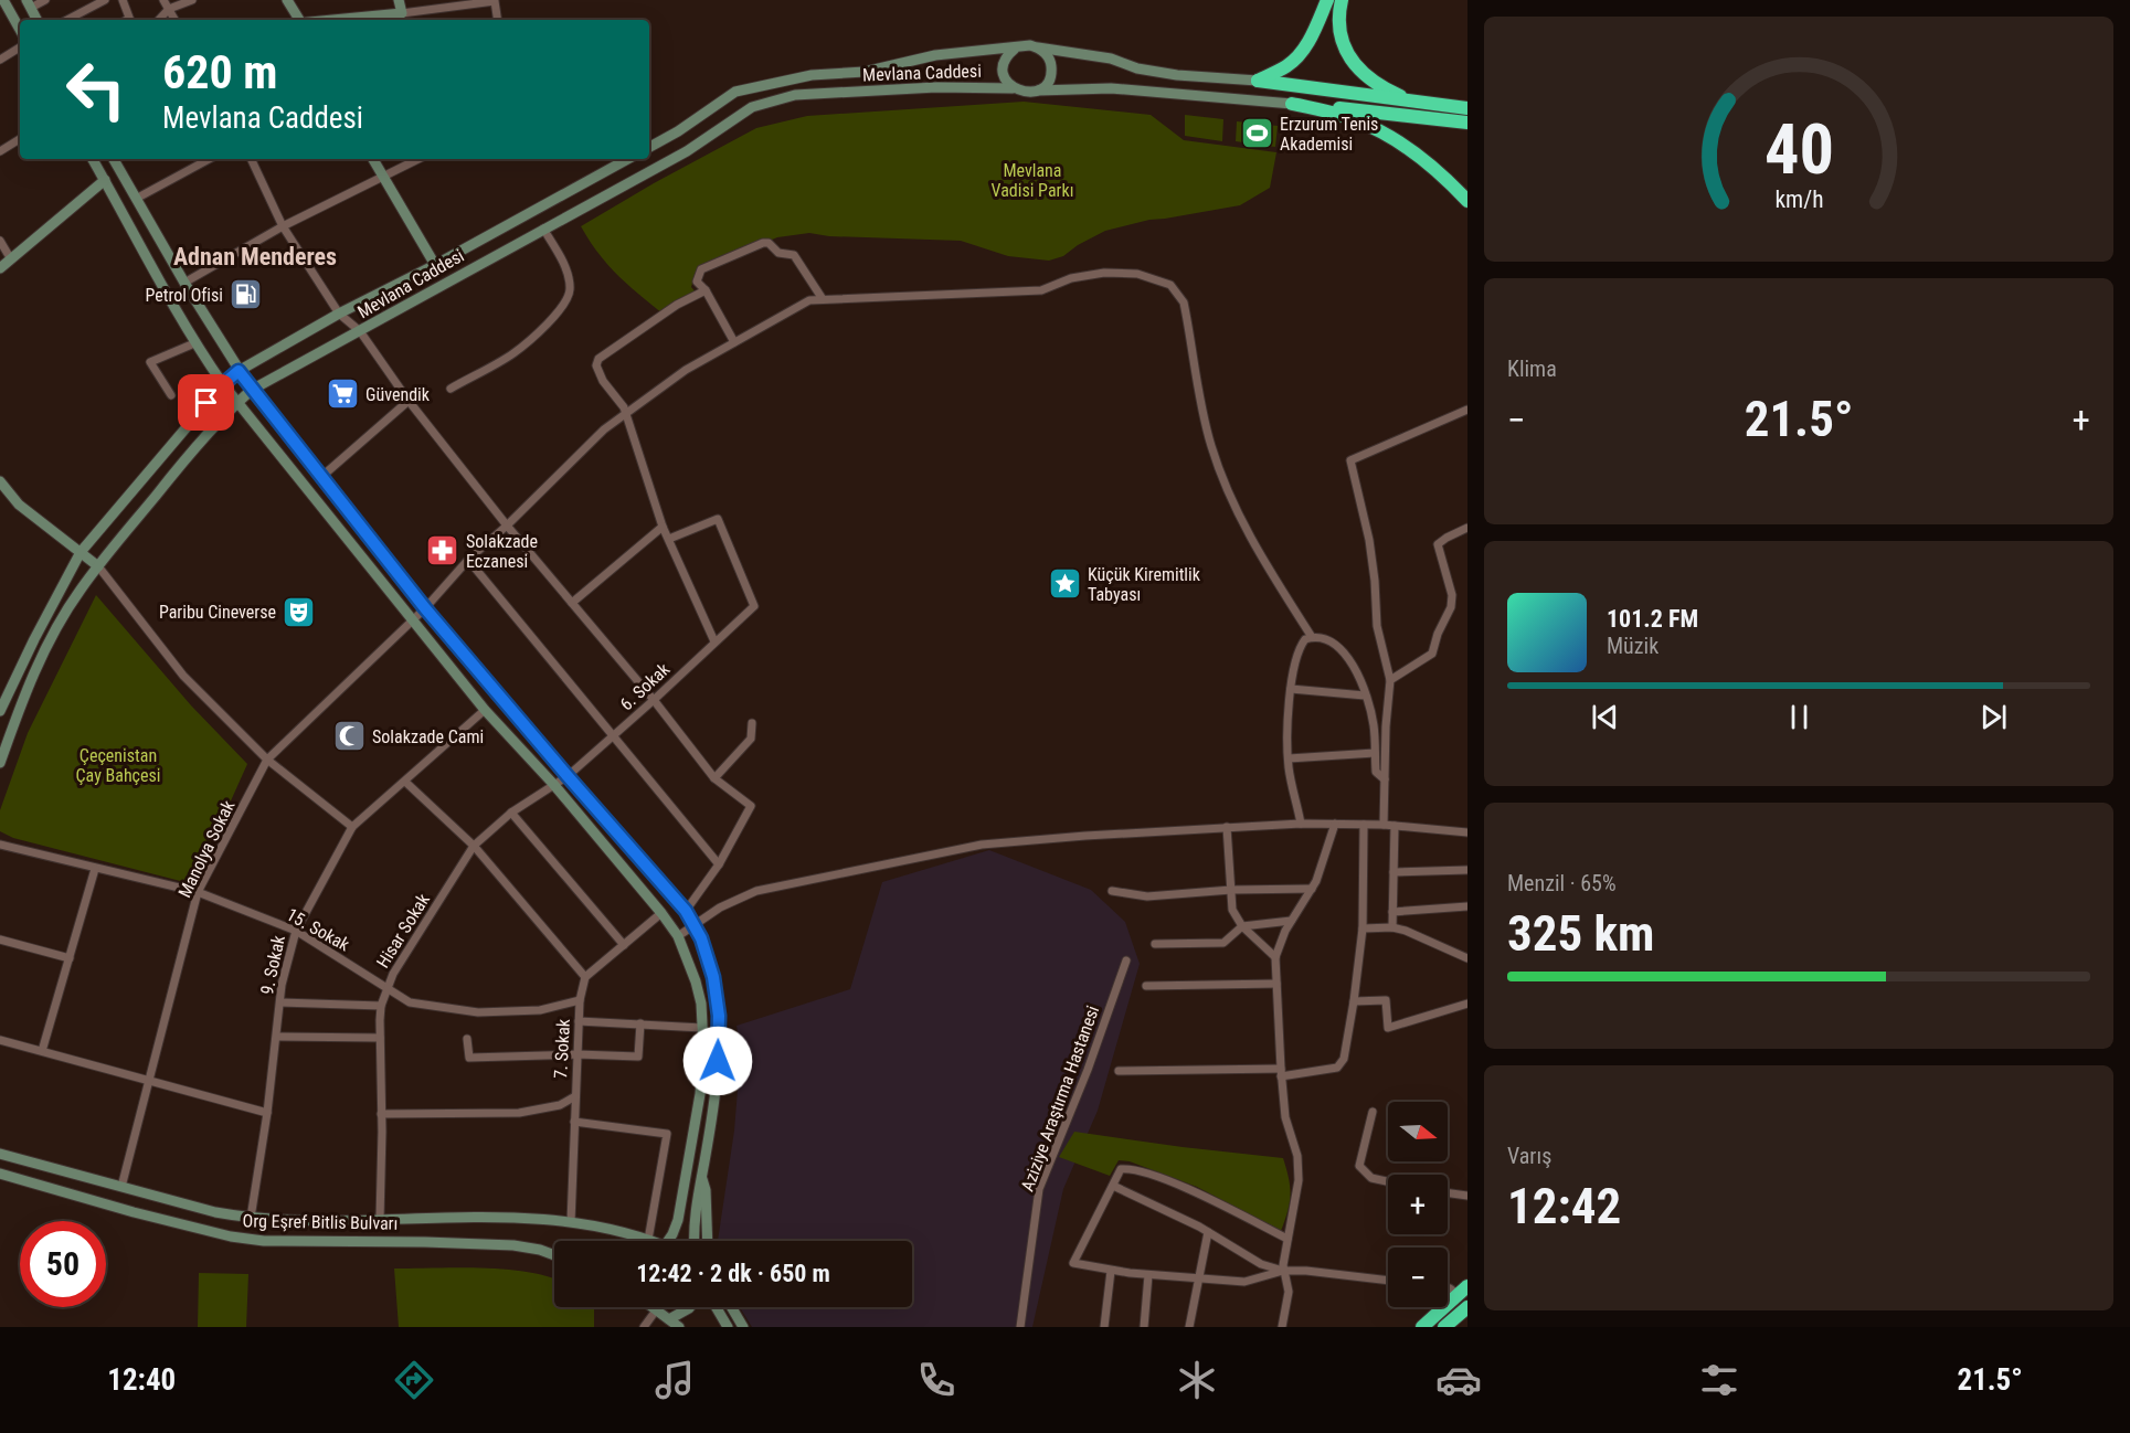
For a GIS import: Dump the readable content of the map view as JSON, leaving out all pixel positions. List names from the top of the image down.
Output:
{
  "streets": {
    "main road": ["Mevlana Caddesi", "Org Eşref Bitlis Bulvarı"],
    "street": [
      "6. Sokak",
      "Manolya Sokak",
      "15. Sokak",
      "Hisar Sokak",
      "9. Sokak",
      "7. Sokak",
      "Aziziye Araştırma Hastanesi"
    ]
  },
  "crossings": [
    ["6. Sokak", "Hisar Sokak"],
    ["Manolya Sokak", "15. Sokak"],
    ["15. Sokak", "Hisar Sokak"],
    ["15. Sokak", "9. Sokak"],
    ["15. Sokak", "7. Sokak"]
  ],
  "districts": ["Adnan Menderes"],
  "parks": ["Mevlana Vadisi Parkı", "Çeçenistan Çay Bahçesi"],
  "places": {
    "sports": ["Erzurum Tenis Akademisi"],
    "fuel station": ["Petrol Ofisi"],
    "supermarket": ["Güvendik"],
    "pharmacy": ["Solakzade Eczanesi"],
    "place": ["Küçük Kiremitlik Tabyası"],
    "theatre": ["Paribu Cineverse"],
    "mosque": ["Solakzade Cami"]
  },
  "north": "right",
  "page": {
    "turn": ["620 m", "Mevlana Caddesi"],
    "tile": [
      "Klima",
      ["Menzil · 65%", "325 km"],
      ["Varış", "12:42"]
    ],
    "heat": ["−", "21.5°", "+"],
    "song": ["101.2 FM", "Müzik"],
    "map_buttons": ["+", "−"],
    "limit": "50",
    "trip": "12:42 · 2 dk · 650 m",
    "tabs": ["12:40", "21.5°"],
    "gauge": ["40", "km/h"]
  }
}
